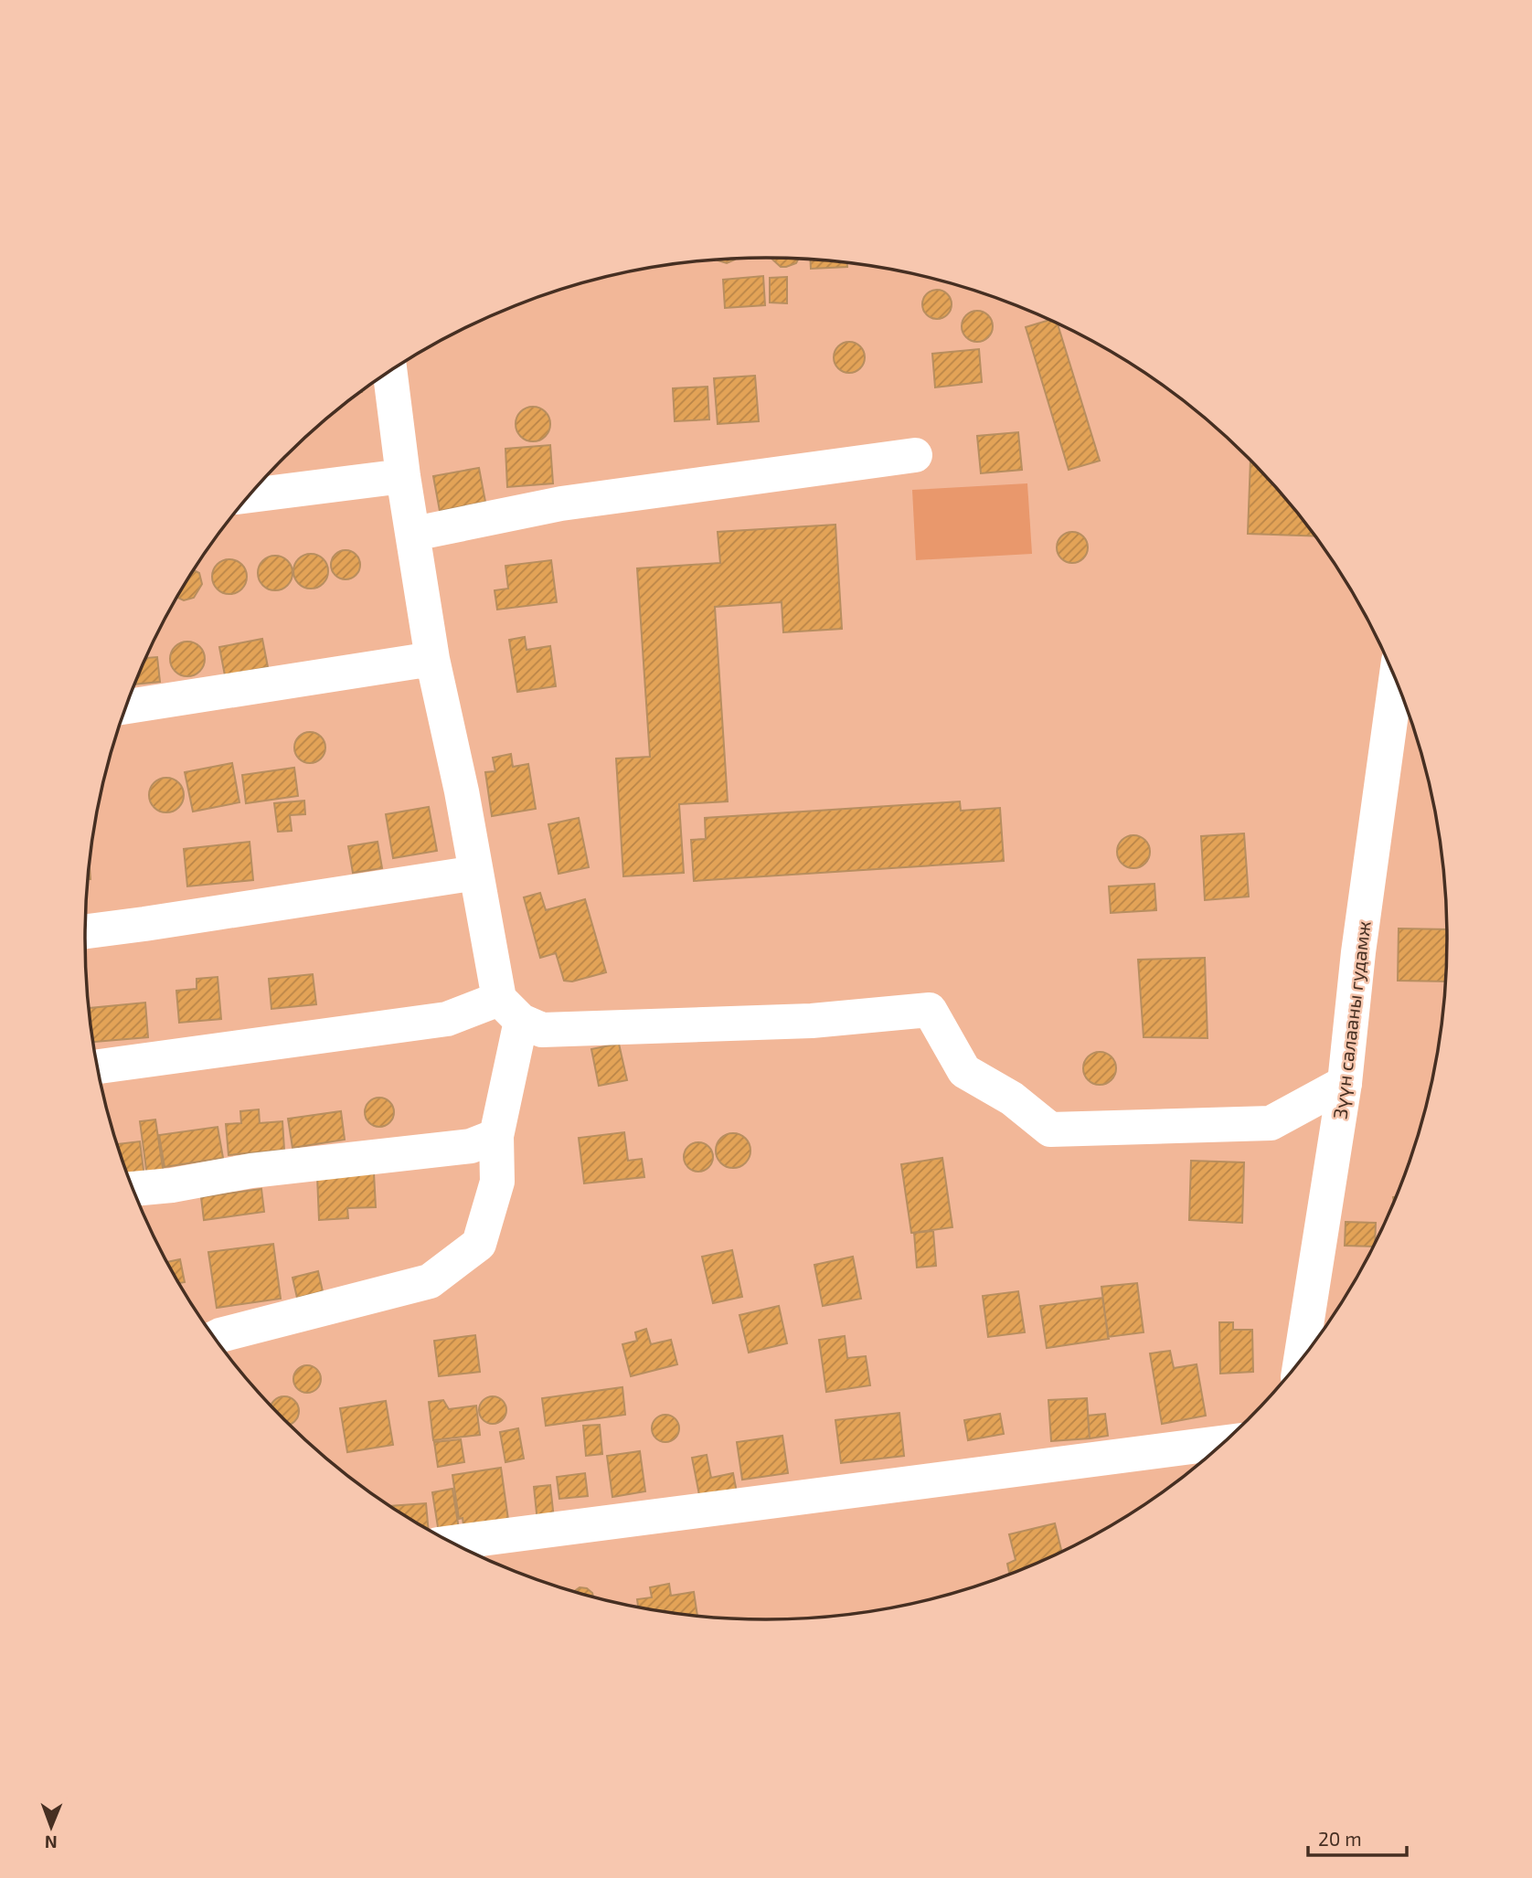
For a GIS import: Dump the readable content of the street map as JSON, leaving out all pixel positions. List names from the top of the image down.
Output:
{
  "streets": {
    "street": ["Зүүн салааны гудамж"]
  },
  "scale_bar": "20 m",
  "north": "bottom"
}
